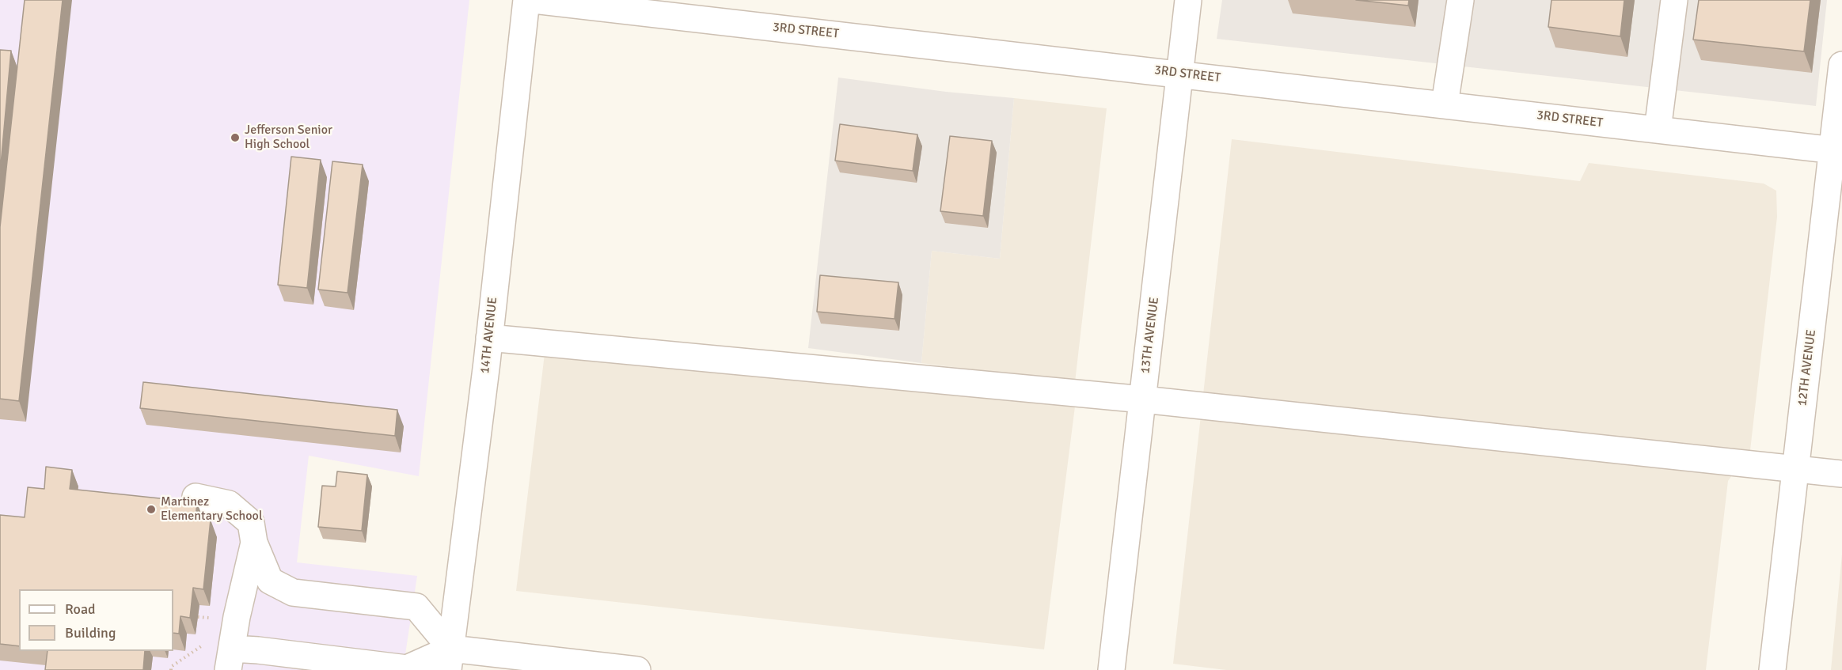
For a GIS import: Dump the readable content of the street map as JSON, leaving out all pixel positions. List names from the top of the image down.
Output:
{
  "streets": {
    "street": [
      "3RD STREET",
      "14TH AVENUE",
      "13TH AVENUE",
      "12TH AVENUE"
    ]
  },
  "crossings": [
    ["3RD STREET", "13TH AVENUE"],
    ["3RD STREET", "12TH AVENUE"]
  ],
  "places": ["Jefferson Senior High School", "Martinez Elementary School"],
  "legend": ["Road", "Building"]
}
